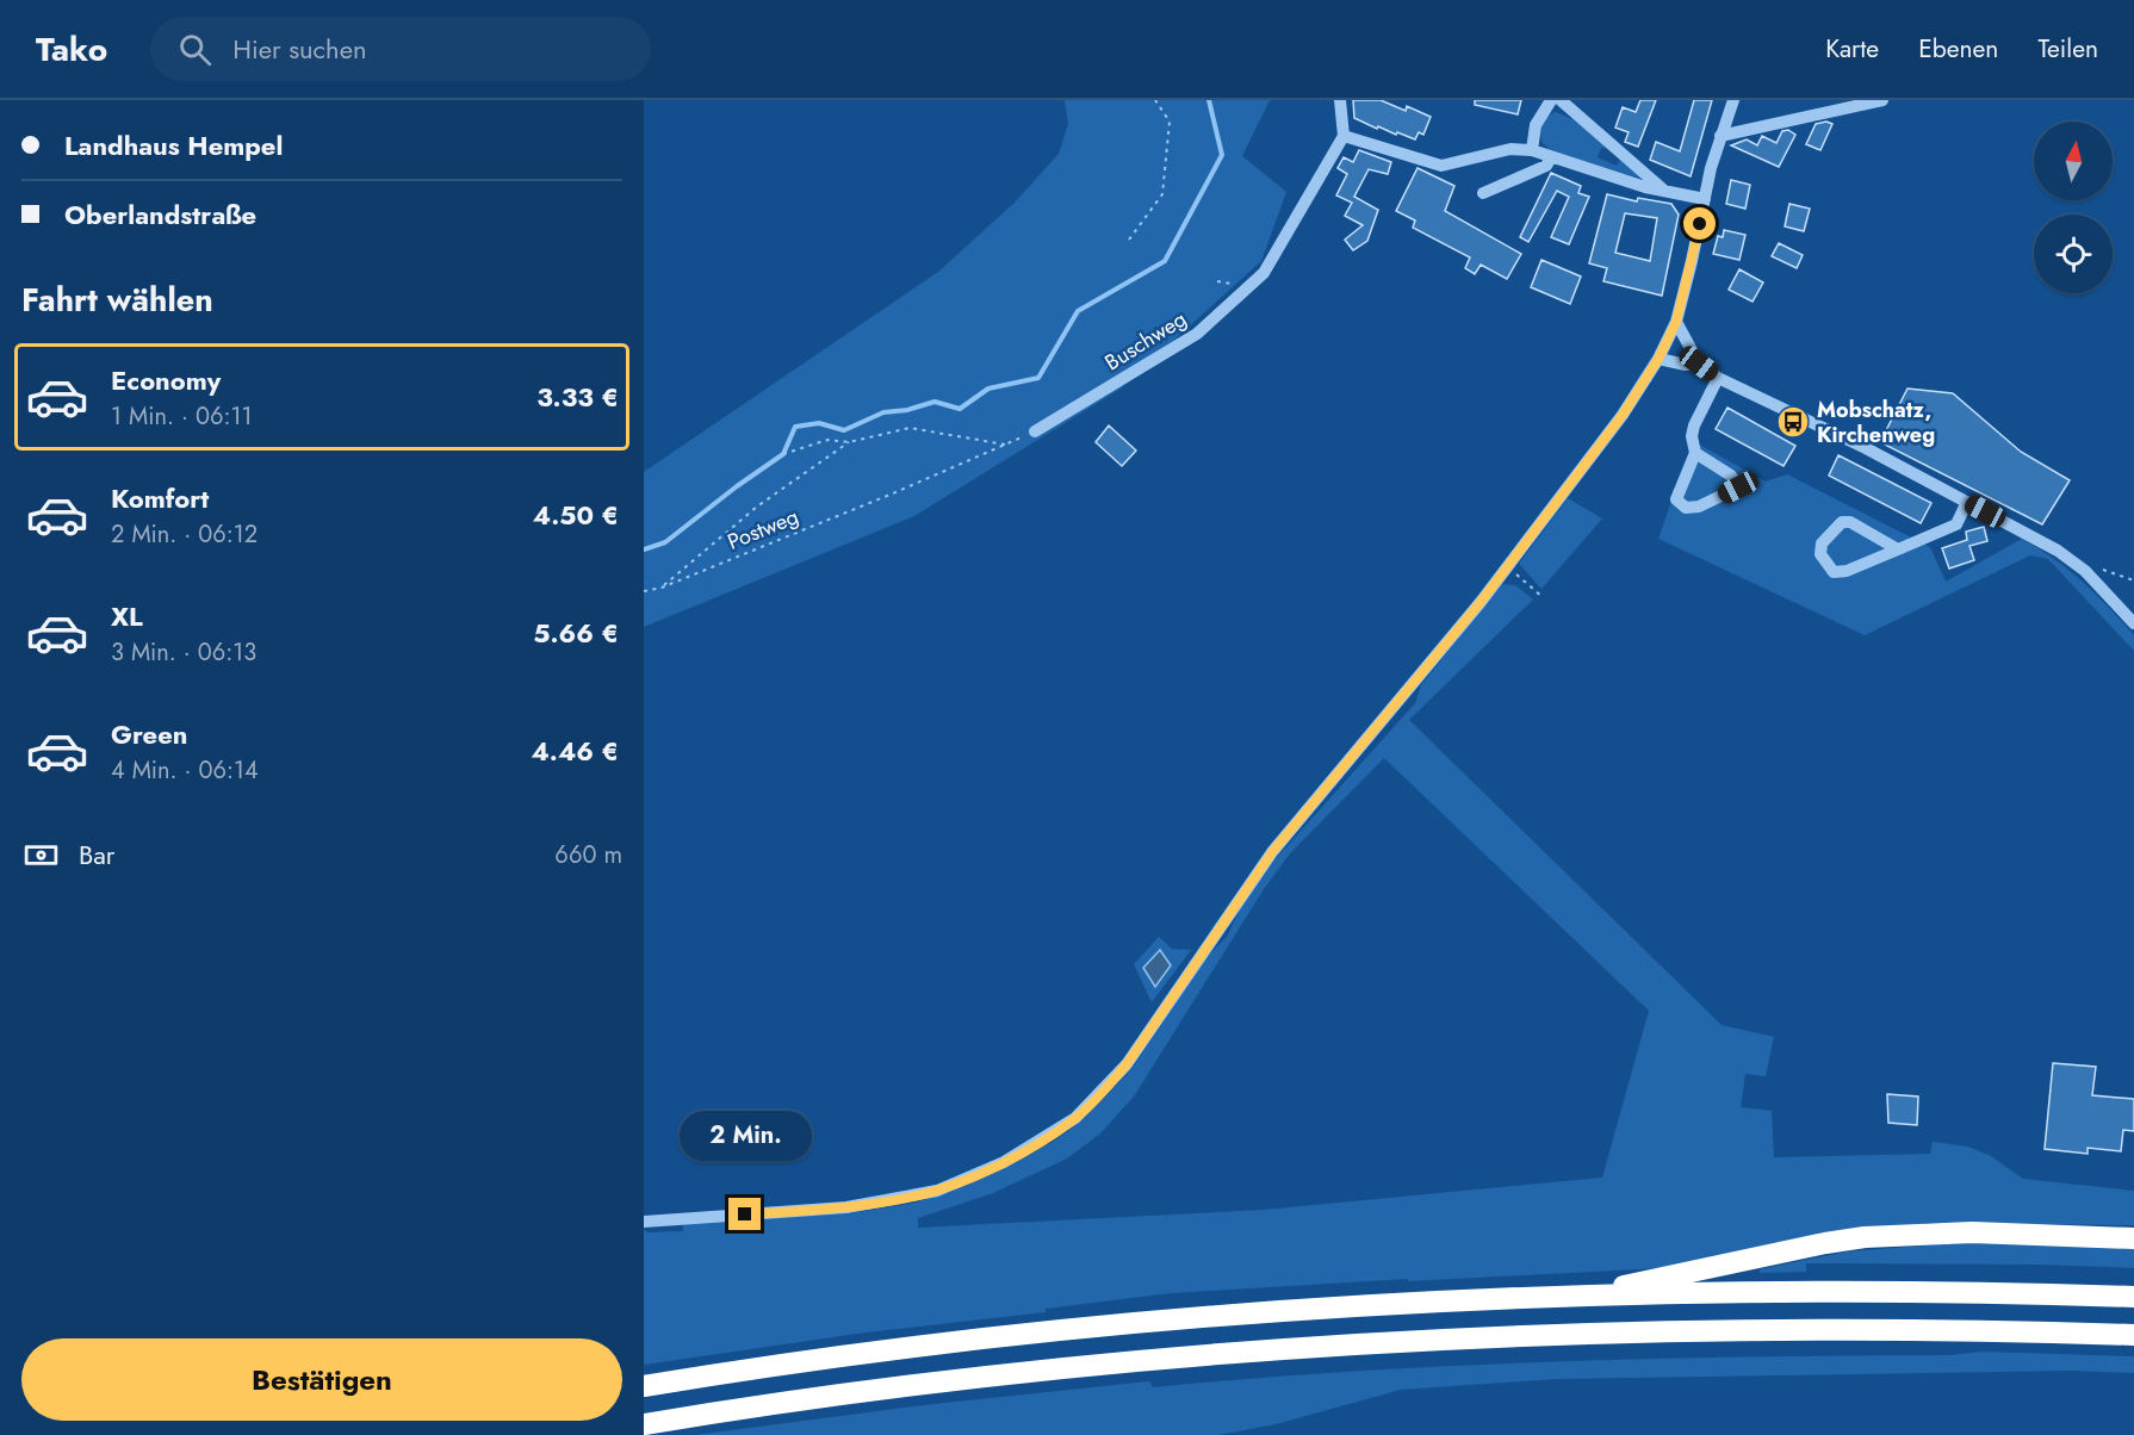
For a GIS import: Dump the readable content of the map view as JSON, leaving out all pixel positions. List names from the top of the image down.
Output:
{
  "streets": {
    "street": ["Buschweg"],
    "path": ["Postweg"]
  },
  "places": {
    "bus stop": ["Mobschatz, Kirchenweg"]
  },
  "north": "top",
  "page": {
    "header": "Tako",
    "search": "Hier suchen",
    "nav": ["Karte", "Ebenen", "Teilen"],
    "banner": ["Landhaus Hempel", "Oberlandstraße"],
    "heading": "Fahrt wählen",
    "list": [
      {
        "name": "Economy",
        "note": "1 Min. · 06:11",
        "value": "3.33 €"
      },
      {
        "name": "Komfort",
        "note": "2 Min. · 06:12",
        "value": "4.50 €"
      },
      {
        "name": "XL",
        "note": "3 Min. · 06:13",
        "value": "5.66 €"
      },
      {
        "name": "Green",
        "note": "4 Min. · 06:14",
        "value": "4.46 €"
      }
    ],
    "pay": ["Bar", "660 m"],
    "bubble": "2 Min.",
    "buttons": "Bestätigen"
  }
}
